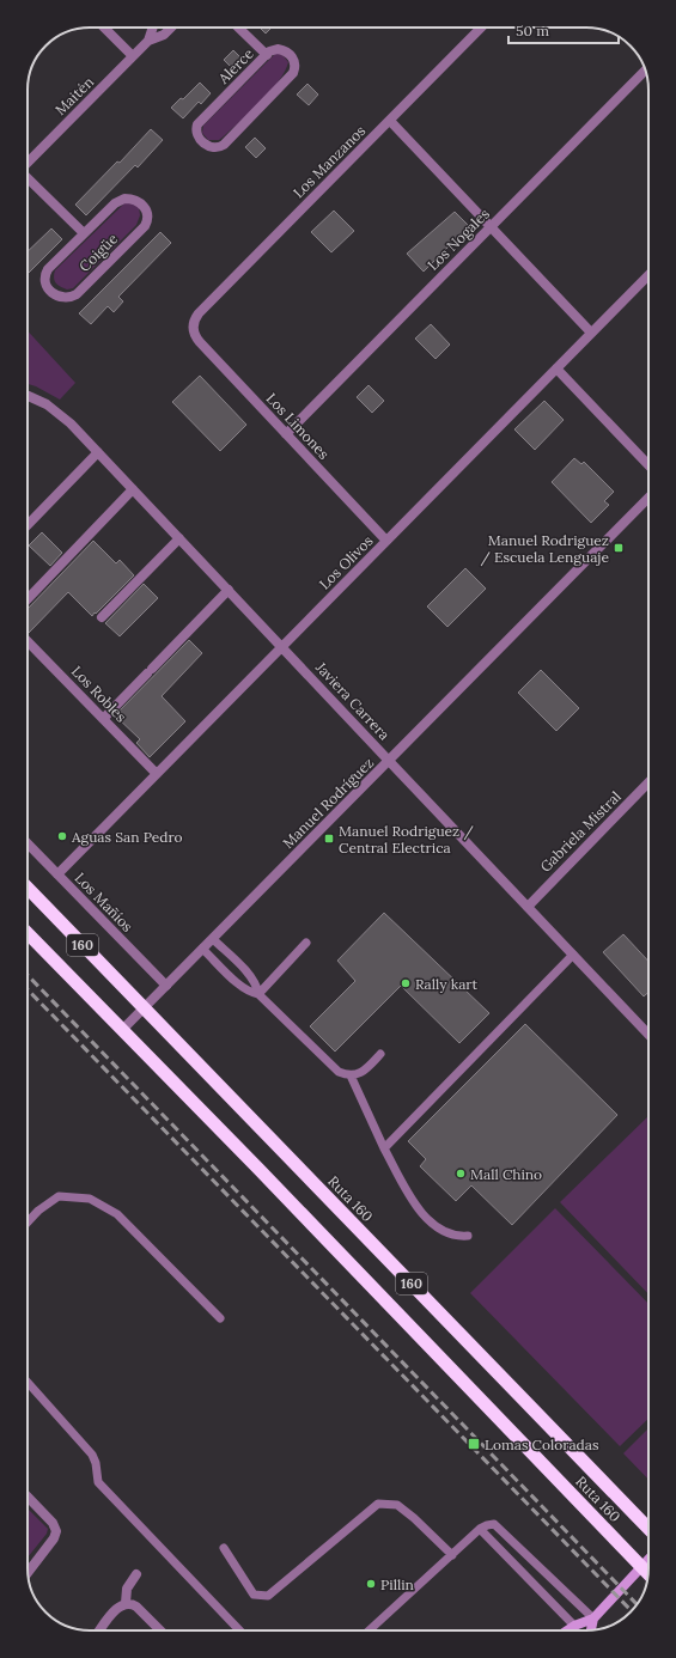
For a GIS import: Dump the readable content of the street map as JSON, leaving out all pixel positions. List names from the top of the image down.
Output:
{
  "streets": {
    "highway": ["160", "Ruta 160"],
    "street": [
      "Alerce",
      "Maitén",
      "Los Manzanos",
      "Los Nogales",
      "Coigüe",
      "Los Limones",
      "Los Olivos",
      "Los Robles",
      "Javiera Carrera",
      "Manuel Rodríguez",
      "Gabriela Mistral",
      "Los Mañíos"
    ]
  },
  "crossings": [
    ["Los Manzanos", "Los Limones"],
    ["Los Nogales", "Los Limones"],
    ["Los Limones", "Los Olivos"],
    ["Los Olivos", "Los Robles"],
    ["Los Olivos", "Javiera Carrera"],
    ["Los Olivos", "Los Mañíos"],
    ["Javiera Carrera", "Manuel Rodríguez"],
    ["Javiera Carrera", "Gabriela Mistral"],
    ["Manuel Rodríguez", "Los Mañíos"],
    ["Manuel Rodríguez", "Ruta 160"]
  ],
  "places": {
    "transit": ["Manuel Rodriguez / Escuela Lenguaje", "Manuel Rodriguez / Central Electrica", "Lomas Coloradas"],
    "other": [
      "Aguas San Pedro",
      "Rally kart",
      "Mall Chino",
      "Pillin"
    ]
  },
  "scale_bar": "50 m"
}
